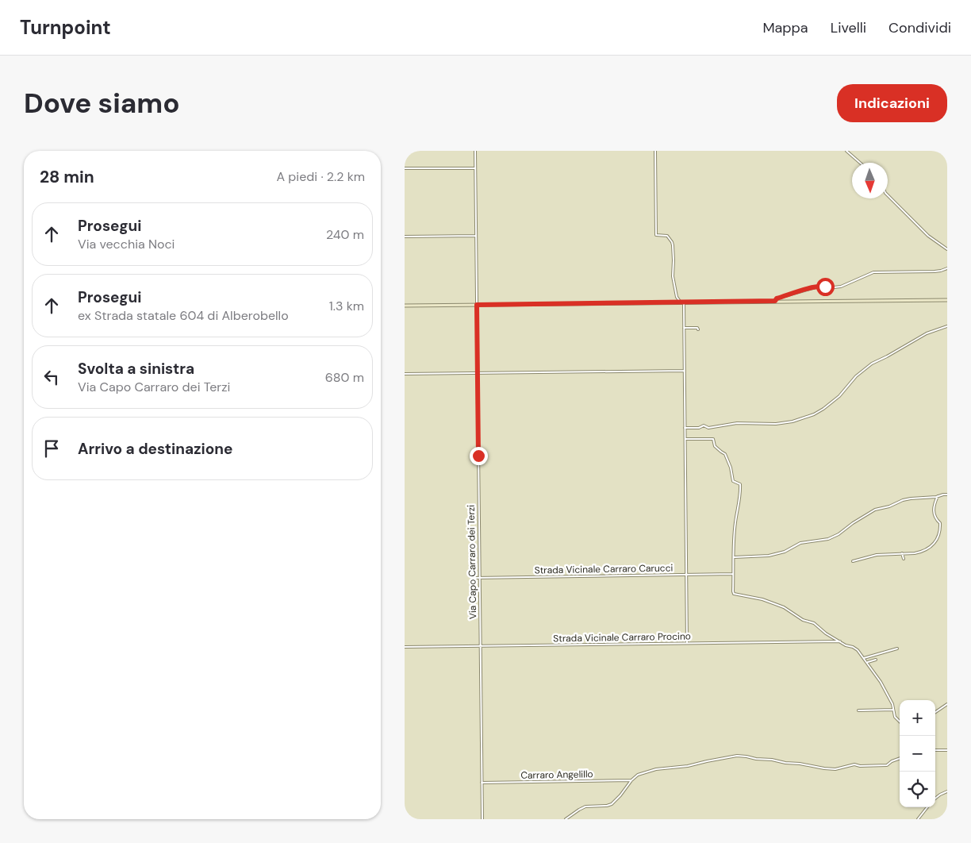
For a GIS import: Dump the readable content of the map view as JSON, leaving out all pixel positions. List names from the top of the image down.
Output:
{
  "streets": {
    "street": [
      "Via Capo Carraro dei Terzi",
      "Strada Vicinale Carraro Carucci",
      "Strada Vicinale Carraro Procino",
      "Carraro Angelillo"
    ]
  },
  "crossings": [
    ["Via Capo Carraro dei Terzi", "Strada Vicinale Carraro Carucci"],
    ["Via Capo Carraro dei Terzi", "Strada Vicinale Carraro Procino"],
    ["Via Capo Carraro dei Terzi", "Carraro Angelillo"]
  ],
  "north": "bottom",
  "page": {
    "header": "Turnpoint",
    "nav": ["Mappa", "Livelli", "Condividi"],
    "buttons": "Indicazioni",
    "title": "Dove siamo",
    "heading": ["28 min", "A piedi · 2.2 km"],
    "list": [
      ["Prosegui", "Via vecchia Noci", "240 m"],
      ["Prosegui", "ex Strada statale 604 di Alberobello", "1.3 km"],
      ["Svolta a sinistra", "Via Capo Carraro dei Terzi", "680 m"],
      "Arrivo a destinazione"
    ],
    "map_buttons": ["+", "−"]
  }
}
